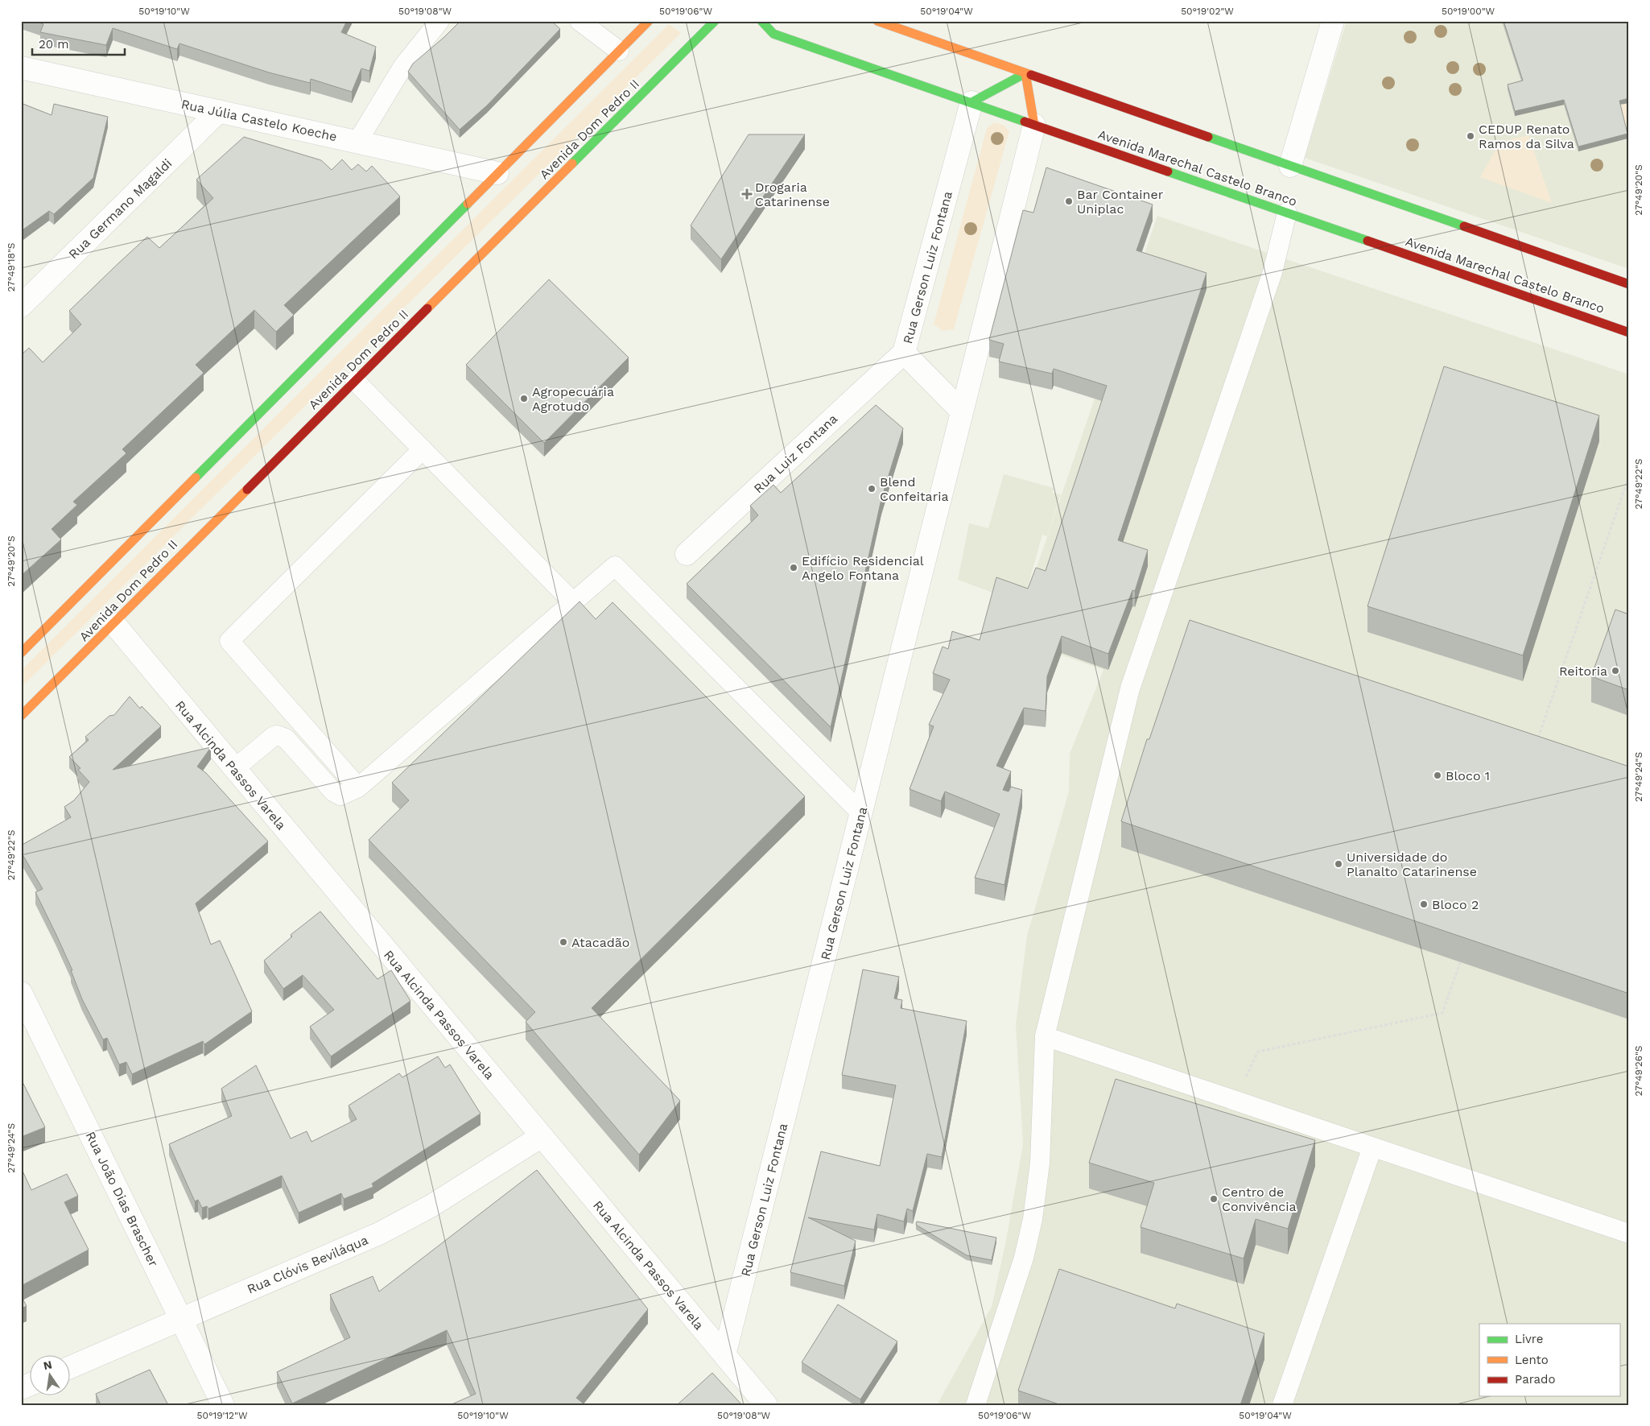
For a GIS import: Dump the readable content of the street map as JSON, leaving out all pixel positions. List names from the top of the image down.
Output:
{
  "streets": {
    "main road": ["Avenida Dom Pedro II", "Avenida Marechal Castelo Branco"],
    "street": [
      "Rua Júlia Castelo Koeche",
      "Rua Germano Magaldi",
      "Rua Gerson Luiz Fontana",
      "Rua Luiz Fontana",
      "Rua Alcinda Passos Varela",
      "Rua João Dias Brascher",
      "Rua Clóvis Beviláqua"
    ]
  },
  "crossings": [
    ["Rua Júlia Castelo Koeche", "Rua Germano Magaldi"],
    ["Avenida Dom Pedro II", "Rua Alcinda Passos Varela"],
    ["Avenida Marechal Castelo Branco", "Rua Gerson Luiz Fontana"],
    ["Rua Gerson Luiz Fontana", "Rua Luiz Fontana"],
    ["Rua Gerson Luiz Fontana", "Rua Alcinda Passos Varela"],
    ["Rua Alcinda Passos Varela", "Rua Clóvis Beviláqua"],
    ["Rua João Dias Brascher", "Rua Clóvis Beviláqua"]
  ],
  "places": {
    "other": [
      "CEDUP Renato Ramos da Silva",
      "Bar Container Uniplac",
      "Agropecuária Agrotudo",
      "Blend Confeitaria",
      "Edifício Residencial Angelo Fontana",
      "Reitoria",
      "Bloco 1",
      "Universidade do Planalto Catarinense",
      "Bloco 2",
      "Atacadão",
      "Centro de Convivência"
    ],
    "health": ["Drogaria Catarinense"]
  },
  "legend": ["Livre", "Lento", "Parado"],
  "scale_bar": "20 m",
  "north": "top",
  "coordinates": [
    "50°19'10\"W",
    "50°19'08\"W",
    "50°19'06\"W",
    "50°19'04\"W",
    "50°19'02\"W",
    "50°19'00\"W",
    "27°49'20\"S",
    "27°49'18\"S",
    "27°49'22\"S",
    "27°49'24\"S",
    "27°49'26\"S",
    "50°19'12\"W"
  ]
}
